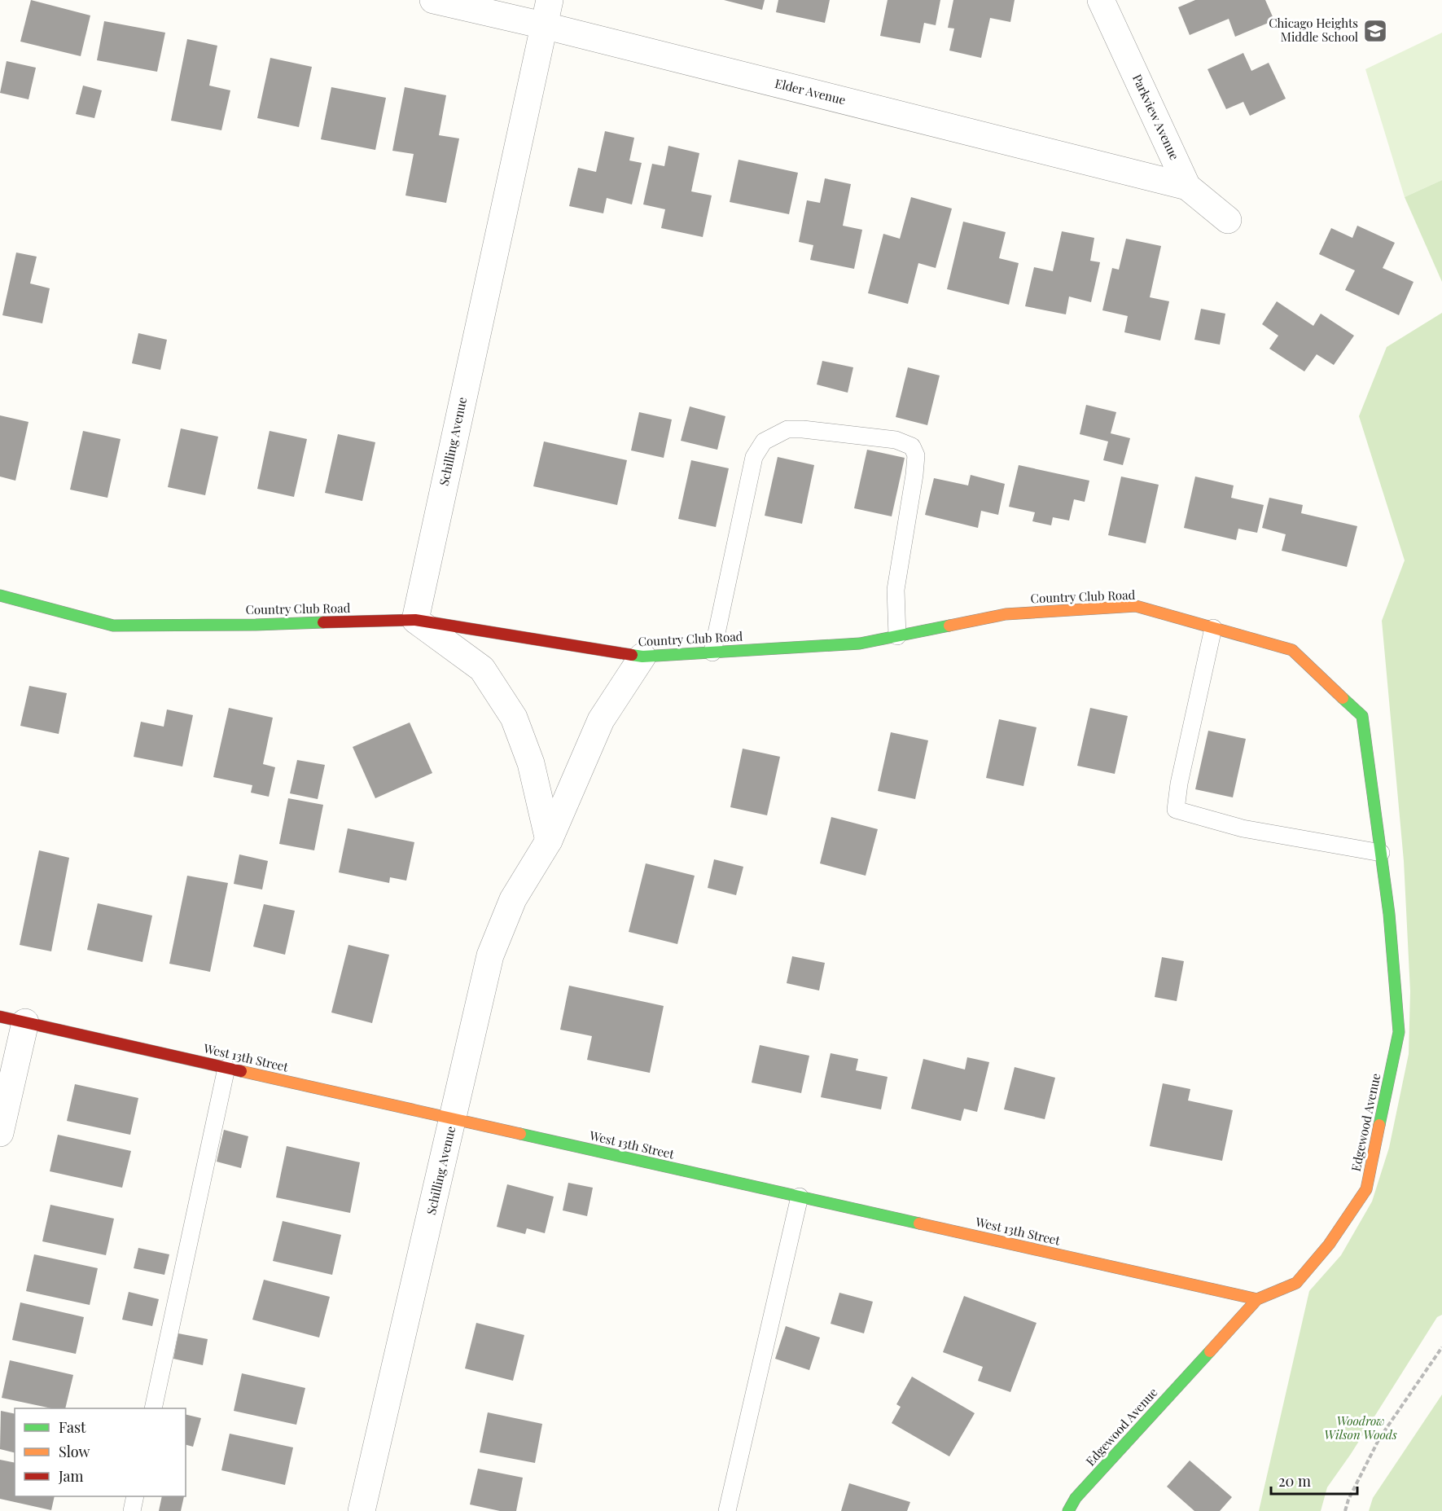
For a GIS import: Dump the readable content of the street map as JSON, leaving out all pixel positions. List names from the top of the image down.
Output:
{
  "streets": {
    "street": [
      "Elder Avenue",
      "Parkview Avenue",
      "Schilling Avenue",
      "Country Club Road",
      "West 13th Street",
      "Edgewood Avenue"
    ]
  },
  "crossings": [
    ["Elder Avenue", "Parkview Avenue"],
    ["Elder Avenue", "Schilling Avenue"],
    ["Schilling Avenue", "Country Club Road"],
    ["Schilling Avenue", "West 13th Street"],
    ["Country Club Road", "Edgewood Avenue"],
    ["West 13th Street", "Edgewood Avenue"]
  ],
  "parks": ["Woodrow Wilson Woods"],
  "places": {
    "school or university": ["Chicago Heights Middle School"]
  },
  "legend": ["Fast", "Slow", "Jam"],
  "scale_bar": "20 m"
}
